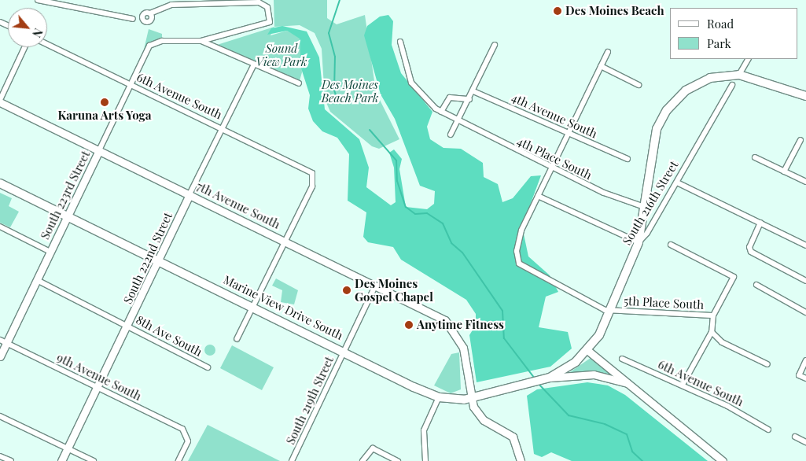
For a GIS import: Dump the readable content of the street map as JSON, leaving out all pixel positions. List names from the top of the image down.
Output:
{
  "streets": {
    "main road": [
      "South 223rd Street",
      "South 216th Street",
      "7th Avenue South",
      "South 222nd Street",
      "Marine View Drive South"
    ],
    "street": [
      "6th Avenue South",
      "4th Avenue South",
      "4th Place South",
      "5th Place South",
      "8th Ave South",
      "9th Avenue South",
      "South 219th Street"
    ]
  },
  "crossings": [
    ["6th Avenue South", "South 223rd Street"],
    ["6th Avenue South", "7th Avenue South"],
    ["6th Avenue South", "South 222nd Street"],
    ["South 223rd Street", "7th Avenue South"],
    ["South 223rd Street", "Marine View Drive South"],
    ["South 223rd Street", "8th Ave South"],
    ["South 223rd Street", "9th Avenue South"],
    ["South 216th Street", "5th Place South"],
    ["South 216th Street", "Marine View Drive South"],
    ["7th Avenue South", "South 222nd Street"],
    ["7th Avenue South", "Marine View Drive South"],
    ["7th Avenue South", "South 219th Street"],
    ["South 222nd Street", "Marine View Drive South"],
    ["South 222nd Street", "8th Ave South"],
    ["South 222nd Street", "9th Avenue South"],
    ["Marine View Drive South", "South 219th Street"]
  ],
  "parks": ["Sound View Park", "Des Moines Beach Park"],
  "places": [
    "Des Moines Beach",
    "Karuna Arts Yoga",
    "Des Moines Gospel Chapel",
    "Anytime Fitness"
  ],
  "legend": ["Road", "Park"],
  "north": "bottom right"
}
